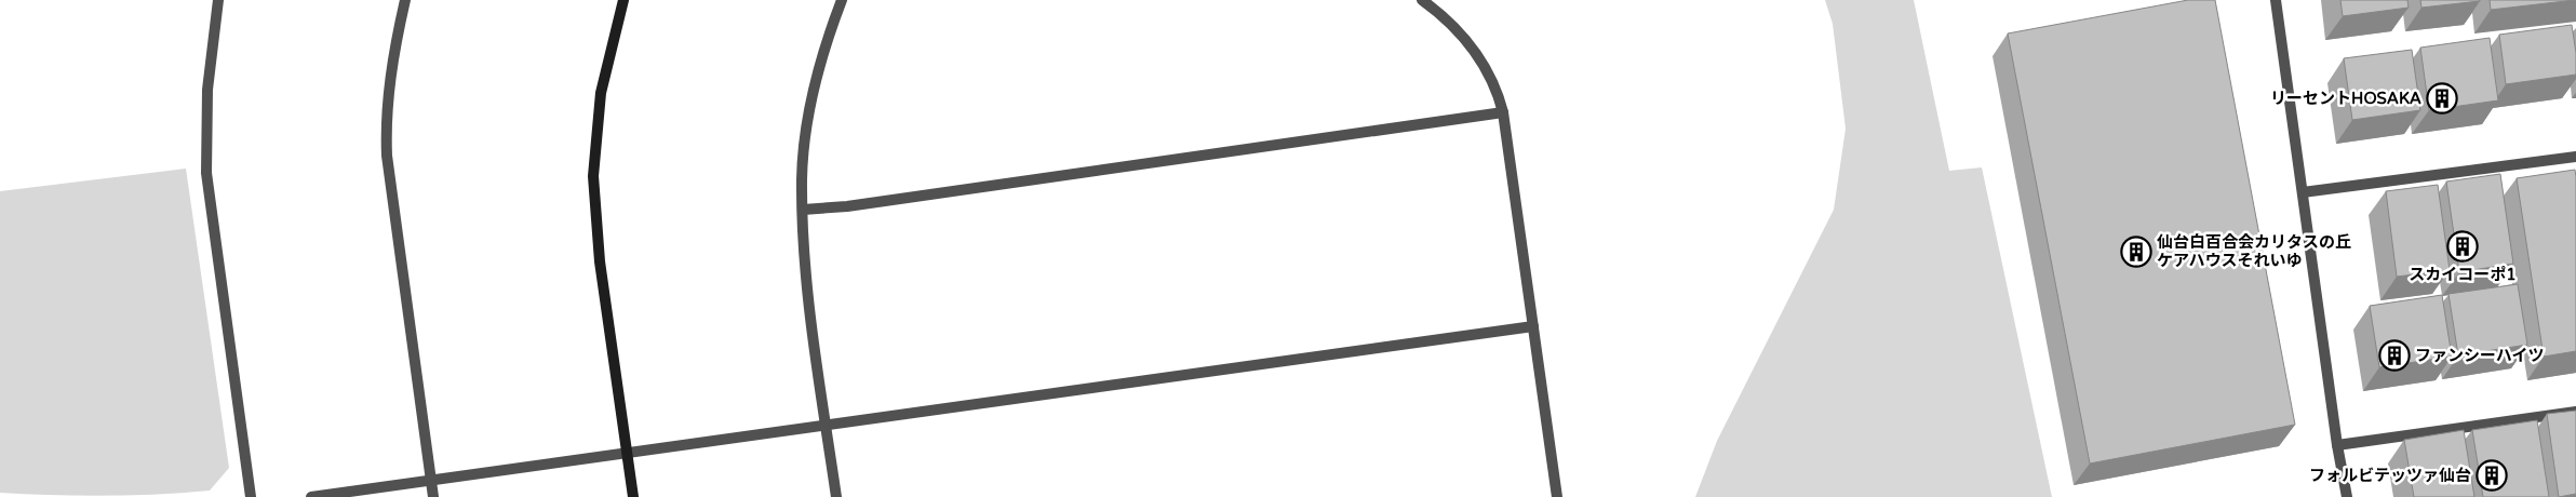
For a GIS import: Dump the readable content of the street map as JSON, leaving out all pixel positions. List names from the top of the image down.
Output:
{
  "places": {
    "building": [
      "リーセントHOSAKA",
      "スカイコーポ1",
      "仙台白百合会カリタスの丘 ケアハウスそれいゆ",
      "ファンシーハイツ",
      "フォルビテッツァ仙台"
    ]
  }
}
